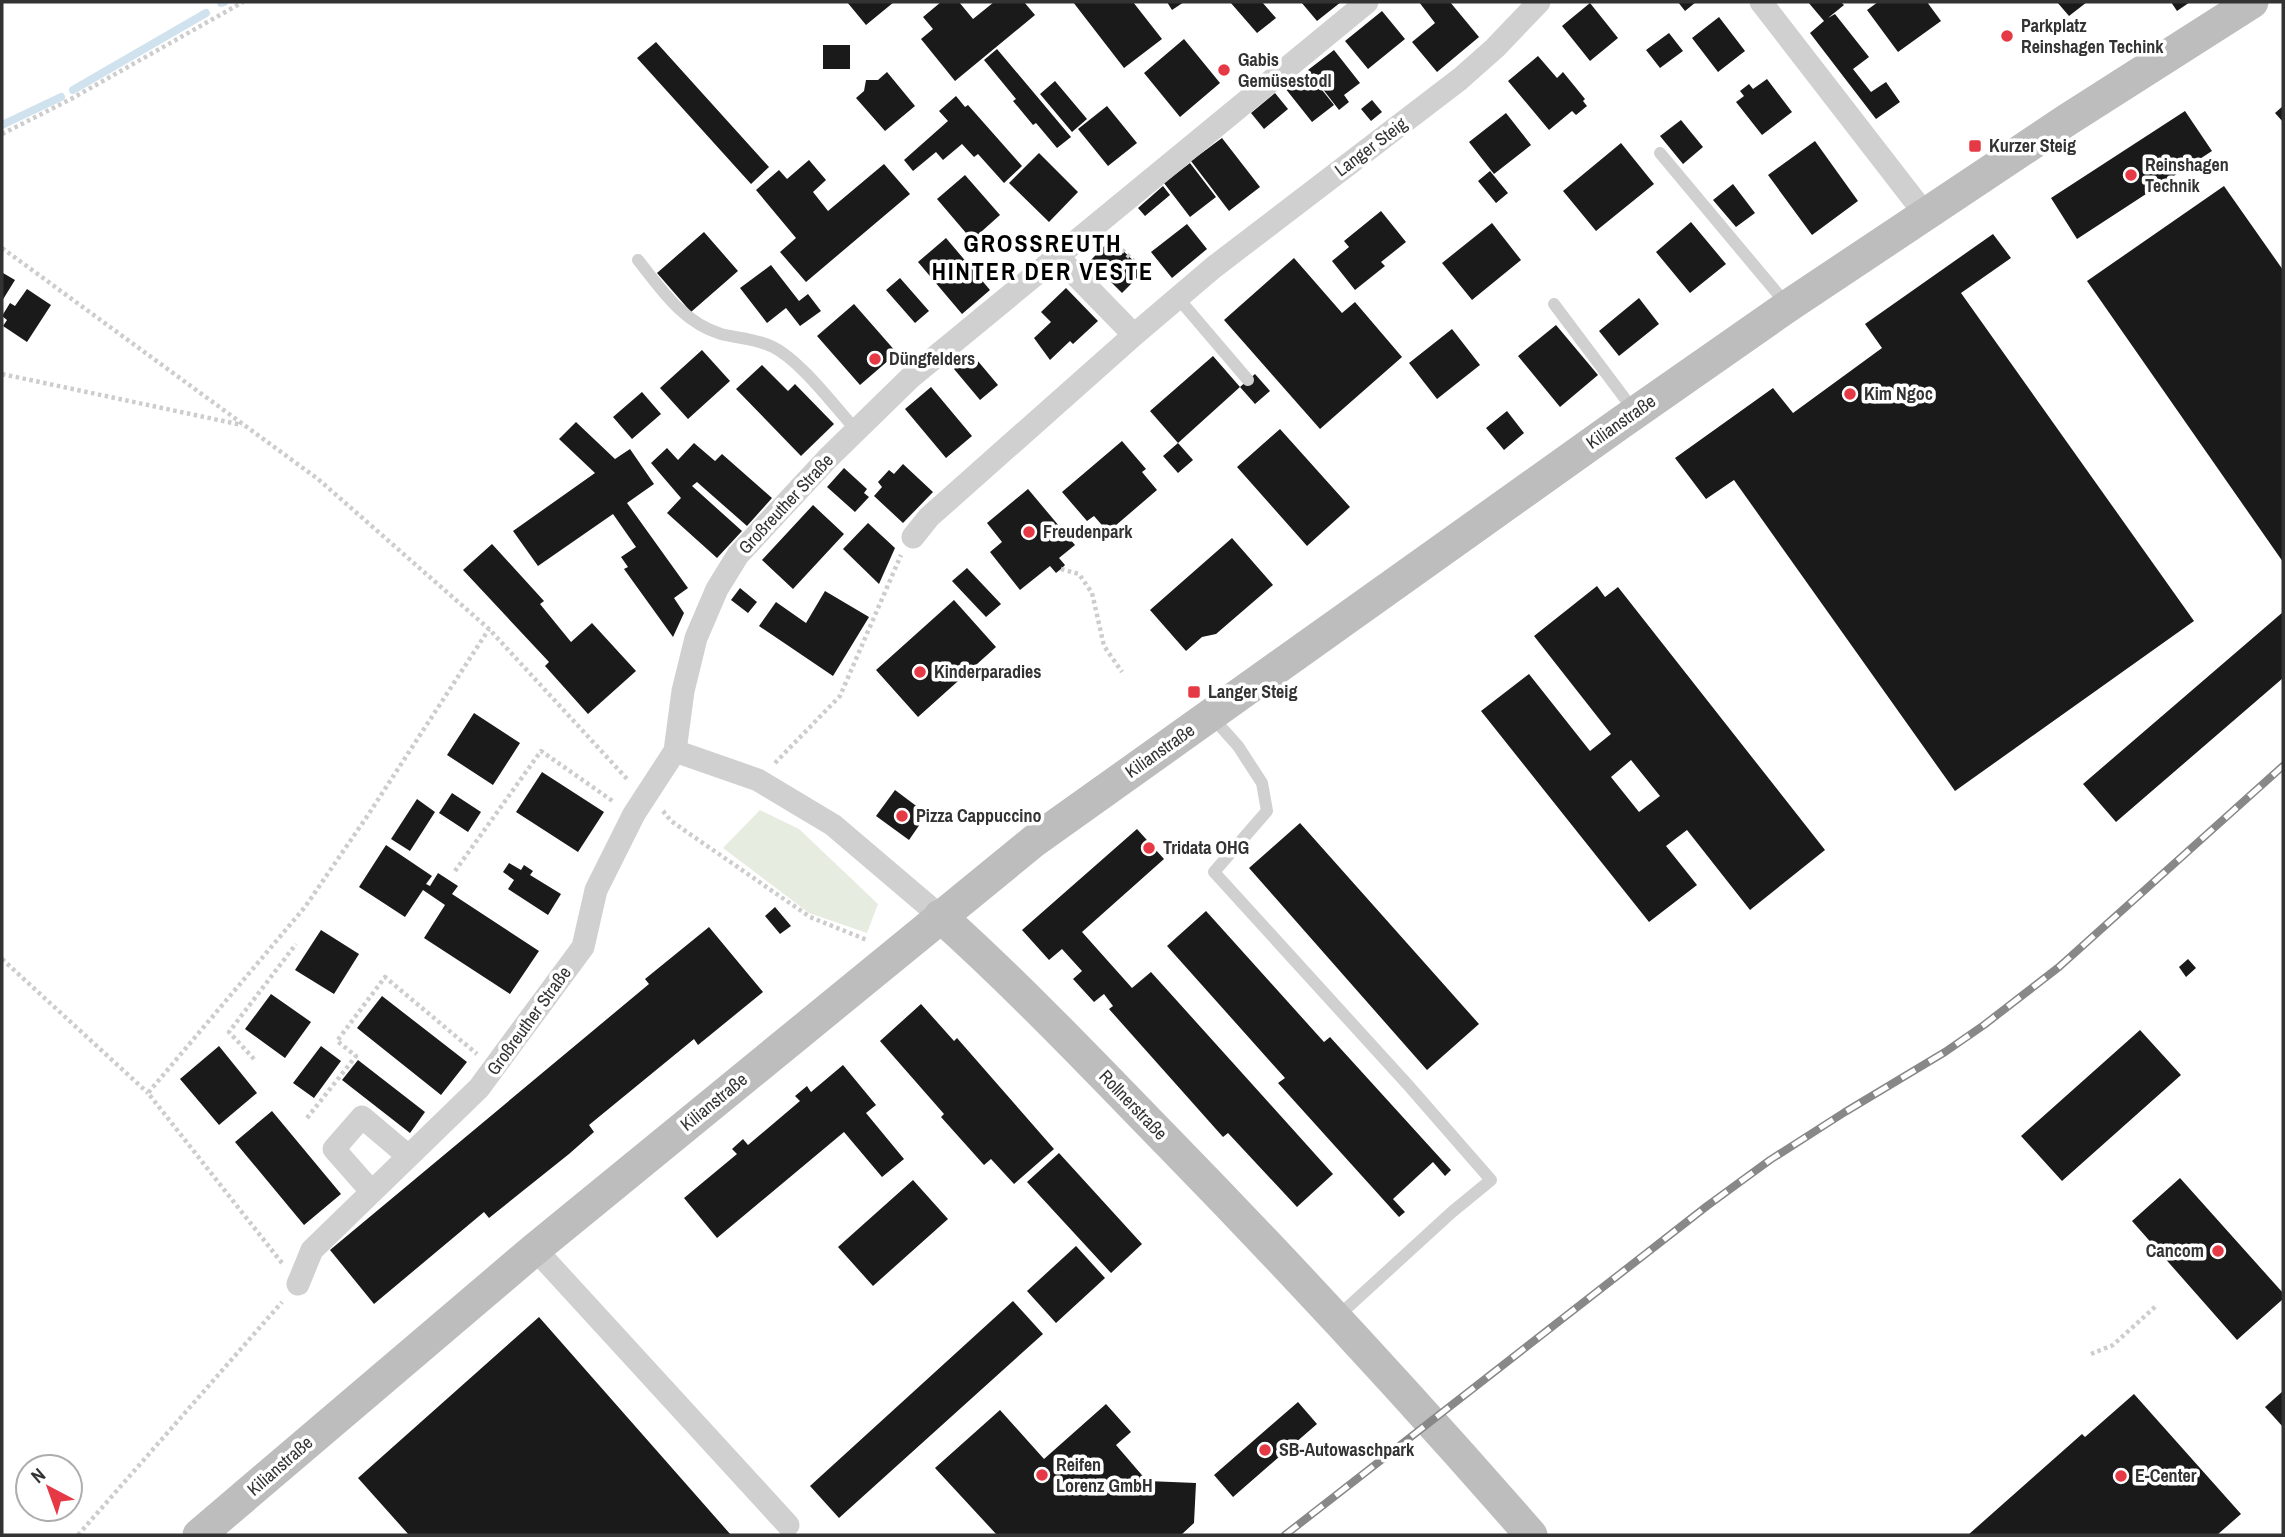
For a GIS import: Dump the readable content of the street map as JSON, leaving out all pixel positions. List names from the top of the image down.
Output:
{
  "streets": {
    "main road": ["Kilianstraße", "Rollnerstraße"],
    "street": ["Langer Steig", "Großreuther Straße"]
  },
  "crossings": [
    ["Kilianstraße", "Rollnerstraße"],
    ["Großreuther Straße", "Rollnerstraße"]
  ],
  "districts": ["GROSSREUTH HINTER DER VESTE"],
  "places": {
    "other": [
      "Parkplatz Reinshagen Techink",
      "Gabis Gemüsestodl",
      "Reinshagen Technik",
      "Düngfelders",
      "Kim Ngoc",
      "Freudenpark",
      "Kinderparadies",
      "Pizza Cappuccino",
      "Tridata OHG",
      "Cancom",
      "SB-Autowaschpark",
      "Reifen Lorenz GmbH",
      "E-Center"
    ],
    "transit": ["Kurzer Steig", "Langer Steig"]
  },
  "north": "top left"
}
